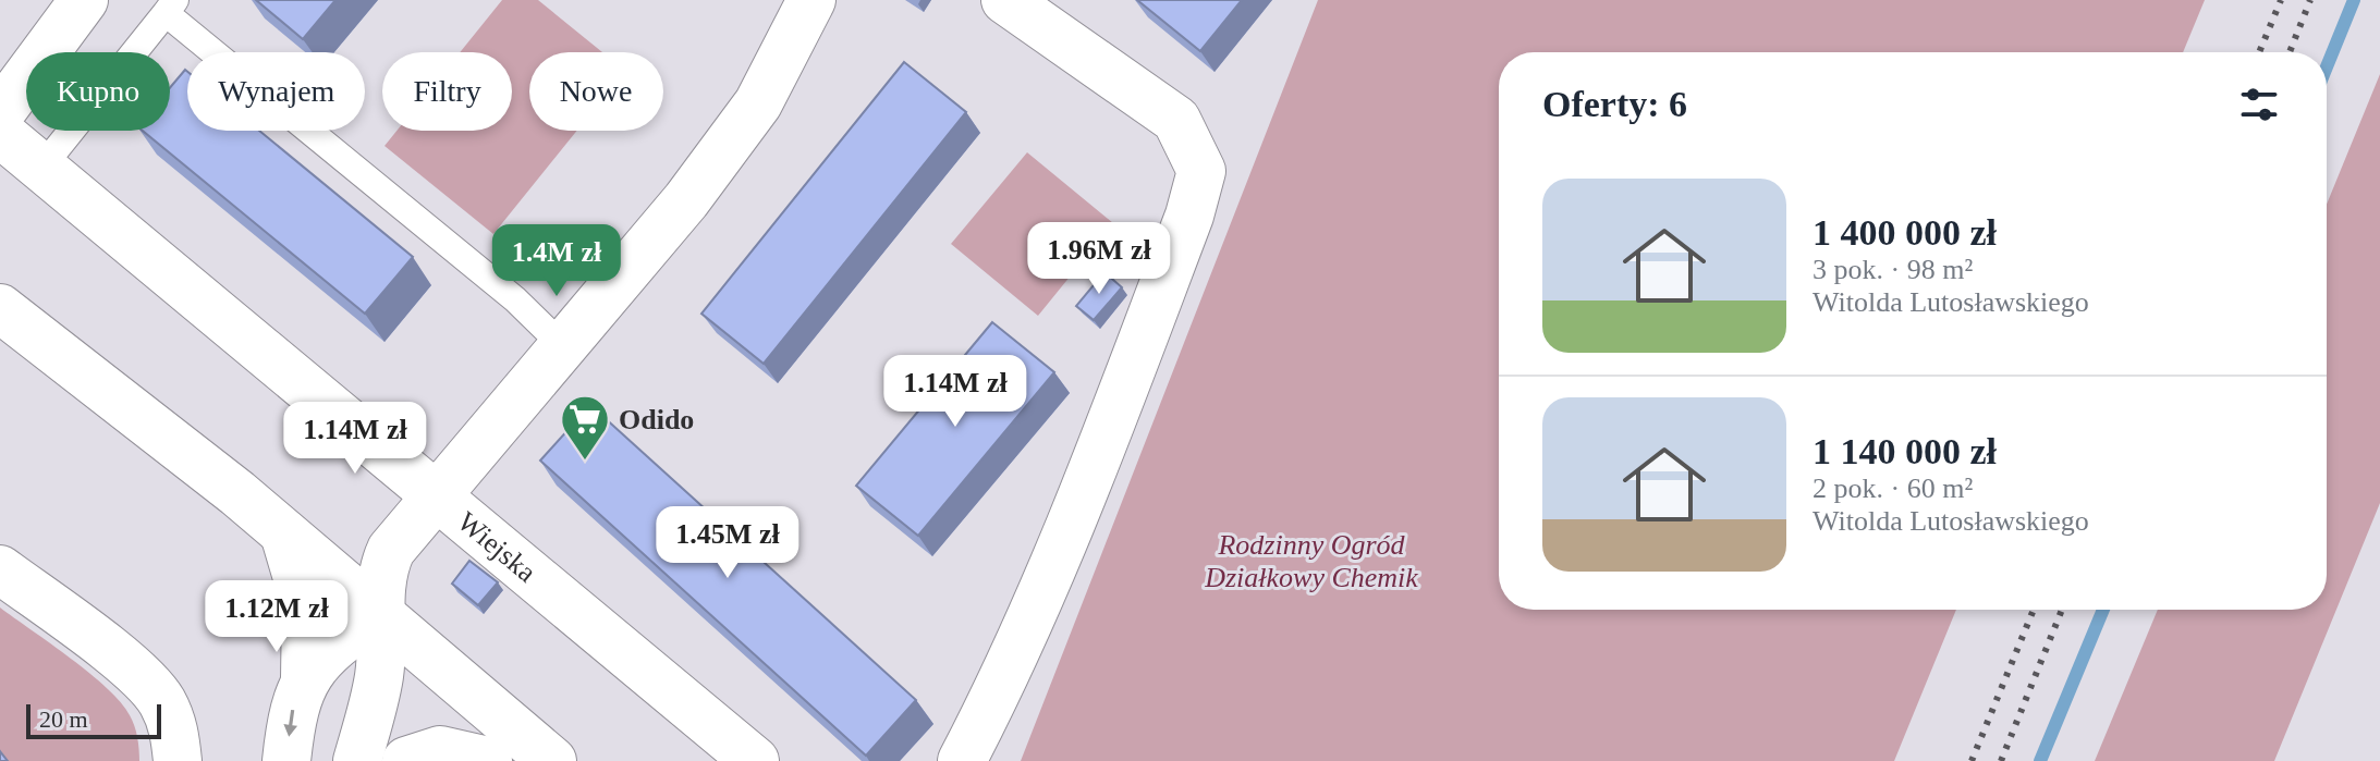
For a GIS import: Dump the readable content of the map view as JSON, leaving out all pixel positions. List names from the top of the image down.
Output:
{
  "streets": {
    "street": ["Wiejska"]
  },
  "parks": ["Rodzinny Ogród Działkowy Chemik"],
  "places": {
    "supermarket": ["Odido"]
  },
  "scale_bar": "20 m",
  "page": {
    "chip": [
      "Kupno",
      "Wynajem",
      "Filtry",
      "Nowe"
    ],
    "heading": "Oferty: 6",
    "list": [
      {
        "name": "1 400 000 zł",
        "note": "3 pok. · 98 m² · Witolda Lutosławskiego"
      },
      {
        "name": "1 140 000 zł",
        "note": "2 pok. · 60 m² · Witolda Lutosławskiego"
      }
    ],
    "price": [
      "1.96M zł",
      "1.4M zł",
      "1.14M zł",
      "1.14M zł",
      "1.45M zł",
      "1.12M zł"
    ],
    "scale": "20 m"
  }
}
